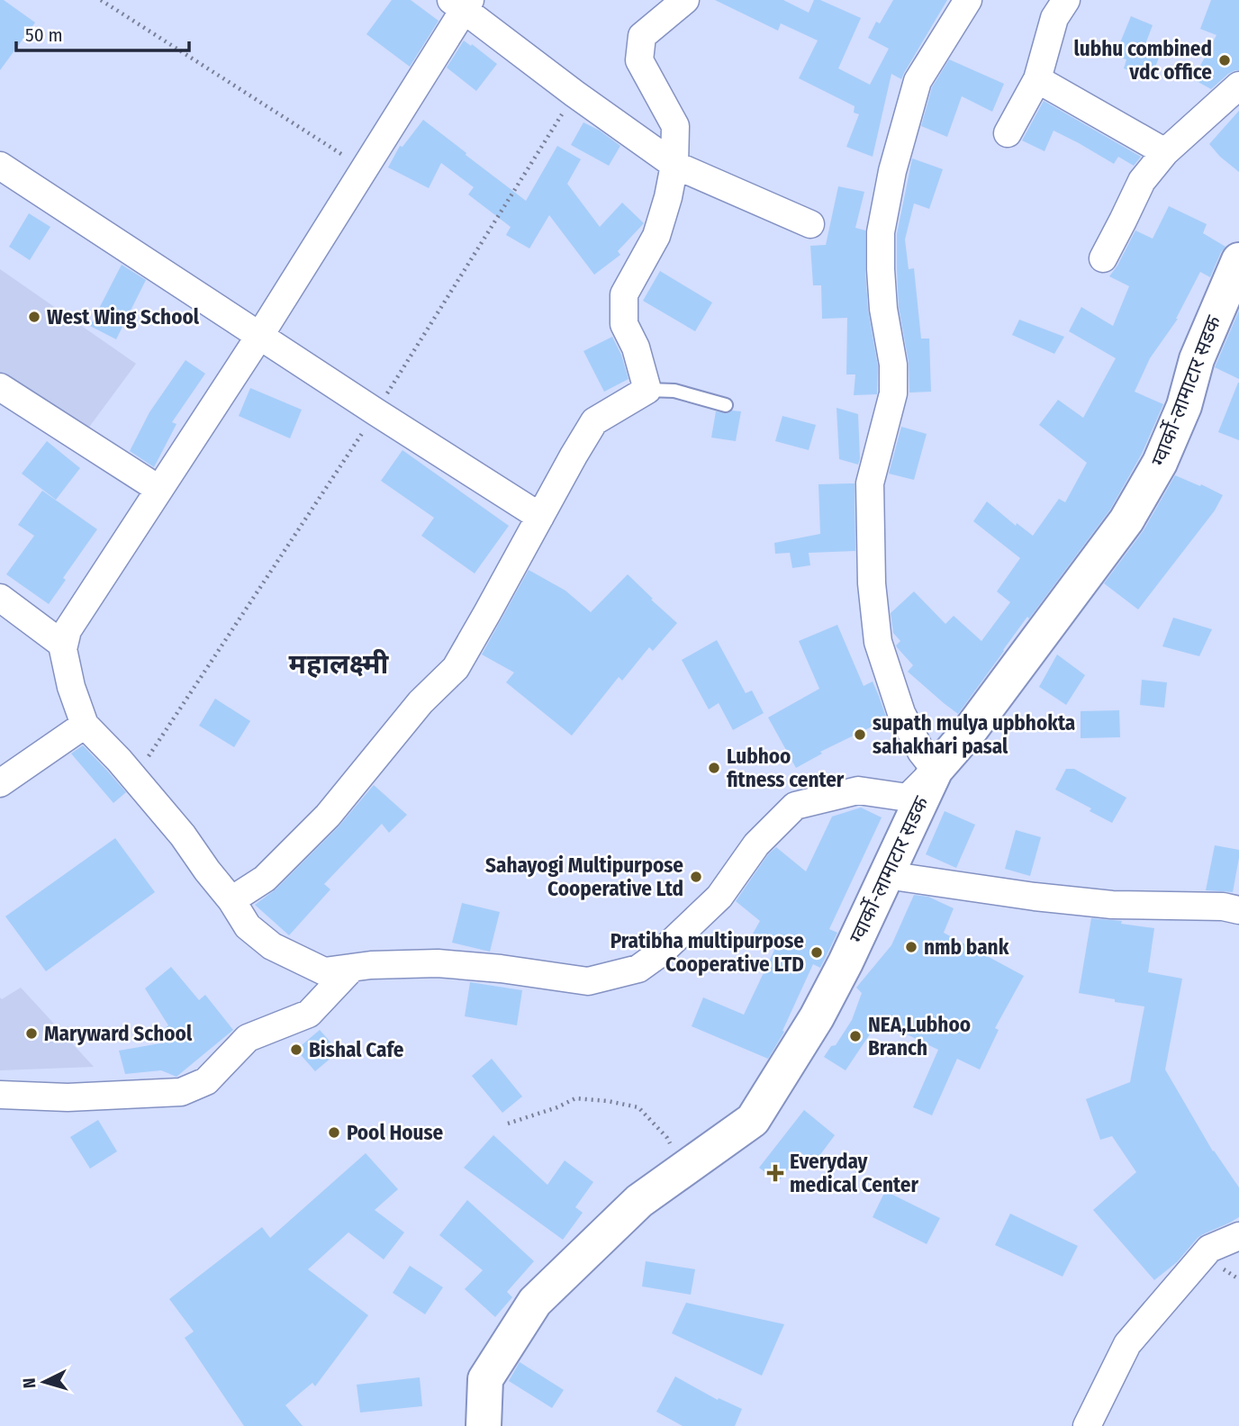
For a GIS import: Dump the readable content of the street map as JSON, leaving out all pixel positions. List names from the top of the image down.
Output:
{
  "streets": {
    "main road": ["ग्वार्को-लामाटार सडक"]
  },
  "districts": ["महालक्ष्मी"],
  "places": {
    "other": [
      "lubhu combined vdc office",
      "West Wing School",
      "supath mulya upbhokta sahakhari pasal",
      "Lubhoo fitness center",
      "Sahayogi Multipurpose Cooperative Ltd",
      "nmb bank",
      "Pratibha multipurpose Cooperative LTD",
      "Maryward School",
      "NEA,Lubhoo Branch",
      "Bishal Cafe",
      "Pool House"
    ],
    "health": ["Everyday medical Center"]
  },
  "scale_bar": "50 m",
  "north": "left"
}
